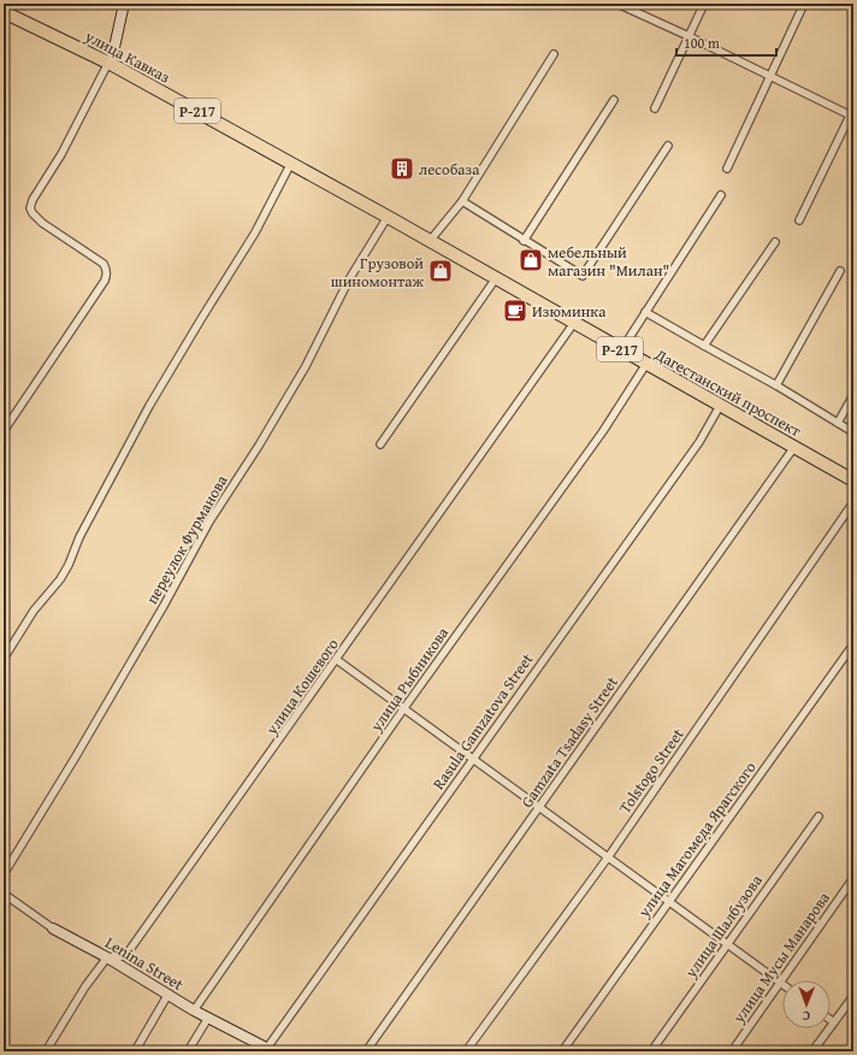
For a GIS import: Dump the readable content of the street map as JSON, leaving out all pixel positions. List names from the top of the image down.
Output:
{
  "streets": {
    "highway": ["улица Кавказ", "Р-217", "Дагестанский проспект"],
    "street": [
      "переулок Фурманова",
      "улица Рыбникова",
      "улица Кошевого",
      "Rasula Gamzatova Street",
      "Gamzata Tsadasy Street",
      "Tolstogo Street",
      "улица Магомеда Ярагского",
      "улица Шалбузова",
      "улица Мусы Манарова",
      "Lenina Street"
    ]
  },
  "crossings": [
    ["улица Кавказ", "Дагестанский проспект"],
    ["улица Кавказ", "переулок Фурманова"],
    ["Дагестанский проспект", "переулок Фурманова"],
    ["Дагестанский проспект", "улица Рыбникова"],
    ["Дагестанский проспект", "улица Кошевого"],
    ["Дагестанский проспект", "Rasula Gamzatova Street"],
    ["Дагестанский проспект", "Gamzata Tsadasy Street"],
    ["улица Рыбникова", "Lenina Street"],
    ["улица Кошевого", "Lenina Street"],
    ["Rasula Gamzatova Street", "Lenina Street"]
  ],
  "places": {
    "building": ["лесобаза"],
    "shop": ["мебельный магазин \"Милан\"", "Грузовой шиномонтаж"],
    "cafe": ["Изюминка"]
  },
  "scale_bar": "100 m",
  "north": "bottom"
}
